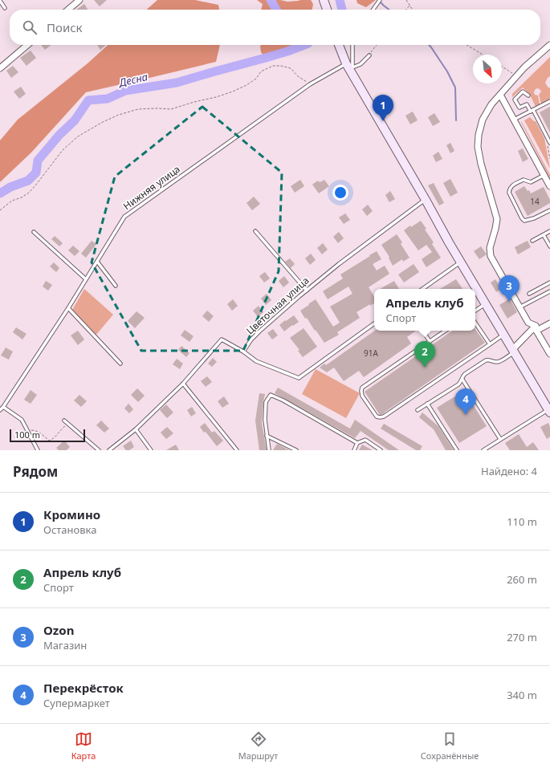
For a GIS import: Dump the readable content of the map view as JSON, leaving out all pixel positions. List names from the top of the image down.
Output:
{
  "streets": {
    "lane": ["Нижняя улица", "Цветочная улица"]
  },
  "water": ["Десна"],
  "house_numbers": ["14", "91А"],
  "scale_bar": "100 m",
  "north": "bottom right",
  "page": {
    "search": "Поиск",
    "pins": [
      "1",
      "3",
      "2",
      "4"
    ],
    "popup": ["Апрель клуб", "Спорт"],
    "scale": "100 m",
    "heading": ["Рядом", "Найдено: 4"],
    "list": [
      {
        "mark": "1",
        "name": "Кромино",
        "note": "Остановка",
        "value": "110 m"
      },
      {
        "mark": "2",
        "name": "Апрель клуб",
        "note": "Спорт",
        "value": "260 m"
      },
      {
        "mark": "3",
        "name": "Ozon",
        "note": "Магазин",
        "value": "270 m"
      },
      {
        "mark": "4",
        "name": "Перекрёсток",
        "note": "Супермаркет",
        "value": "340 m"
      }
    ],
    "nav": ["Карта", "Маршрут", "Сохранённые"]
  }
}
